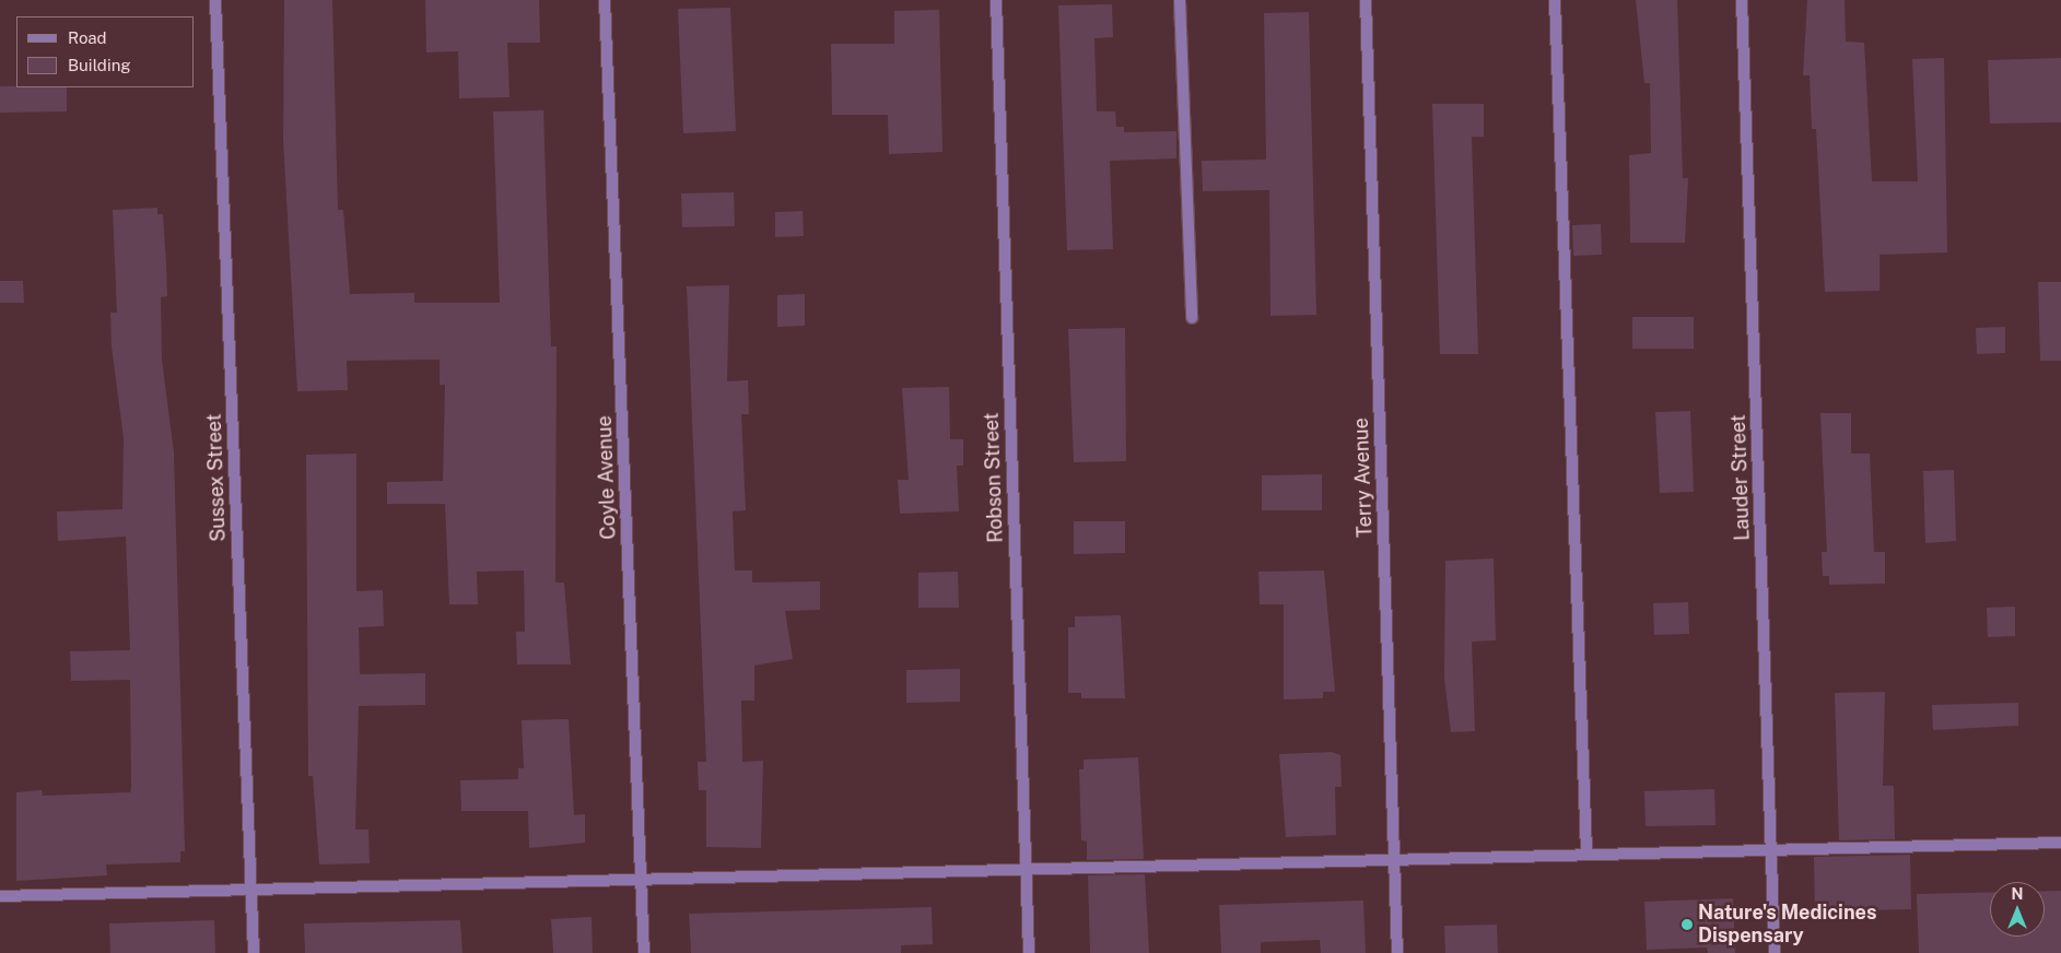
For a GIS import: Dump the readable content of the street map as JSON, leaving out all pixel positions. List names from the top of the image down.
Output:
{
  "streets": {
    "street": [
      "Sussex Street",
      "Coyle Avenue",
      "Robson Street",
      "Terry Avenue",
      "Lauder Street"
    ]
  },
  "places": ["Nature's Medicines Dispensary"],
  "legend": ["Road", "Building"],
  "north": "top"
}
